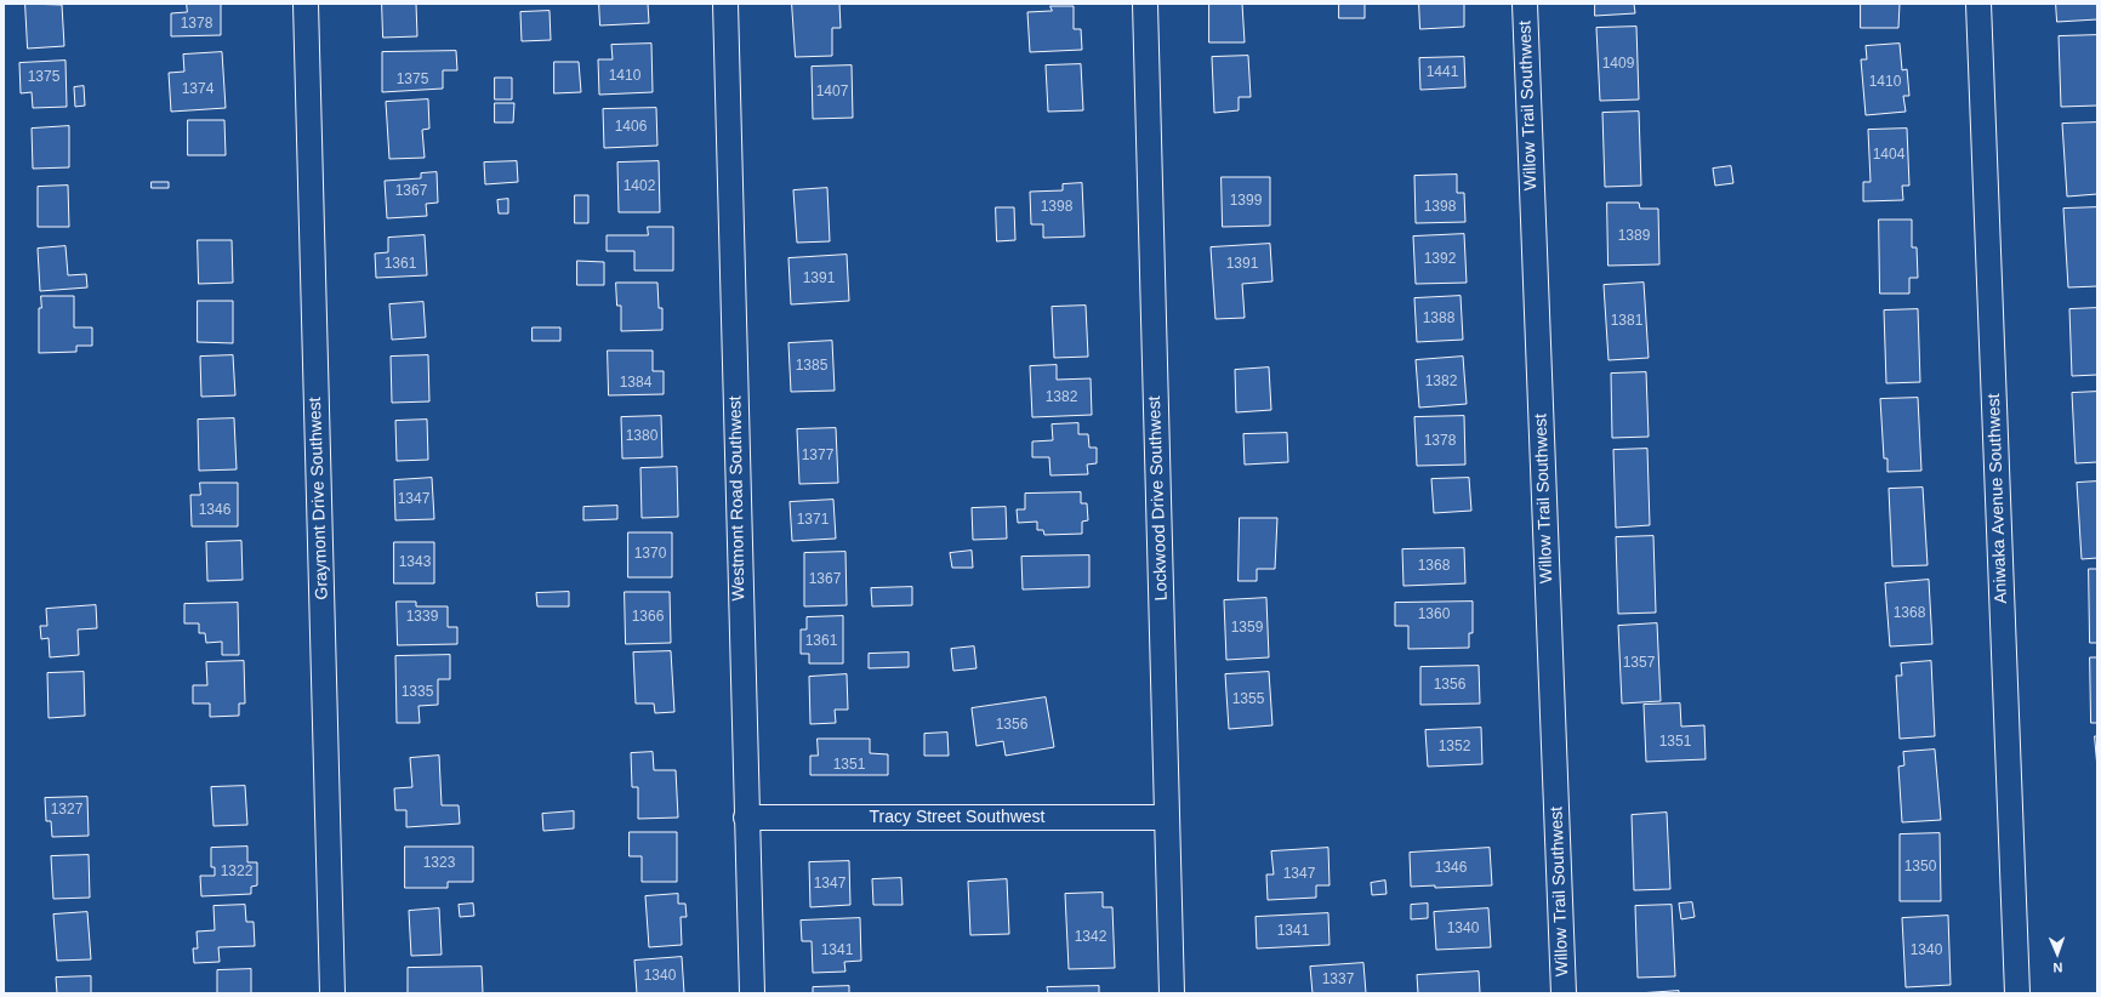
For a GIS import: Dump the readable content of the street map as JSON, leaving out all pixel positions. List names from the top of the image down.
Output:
{
  "streets": {
    "street": [
      "Willow Trail Southwest",
      "Graymont Drive Southwest",
      "Westmont Road Southwest",
      "Lockwood Drive Southwest",
      "Aniwaka Avenue Southwest",
      "Tracy Street Southwest"
    ]
  },
  "crossings": [
    ["Westmont Road Southwest", "Tracy Street Southwest"],
    ["Lockwood Drive Southwest", "Tracy Street Southwest"]
  ],
  "house_numbers": [
    "1378",
    "1409",
    "1441",
    "1410",
    "1375",
    "1375",
    "1410",
    "1374",
    "1407",
    "1406",
    "1404",
    "1402",
    "1367",
    "1399",
    "1398",
    "1398",
    "1389",
    "1392",
    "1361",
    "1391",
    "1391",
    "1388",
    "1381",
    "1385",
    "1382",
    "1384",
    "1382",
    "1380",
    "1378",
    "1377",
    "1347",
    "1346",
    "1371",
    "1370",
    "1343",
    "1368",
    "1367",
    "1368",
    "1360",
    "1339",
    "1366",
    "1359",
    "1361",
    "1357",
    "1356",
    "1335",
    "1355",
    "1356",
    "1351",
    "1352",
    "1351",
    "1327",
    "1323",
    "1350",
    "1346",
    "1322",
    "1347",
    "1347",
    "1340",
    "1341",
    "1342",
    "1341",
    "1340",
    "1340",
    "1337"
  ],
  "north": "bottom"
}
